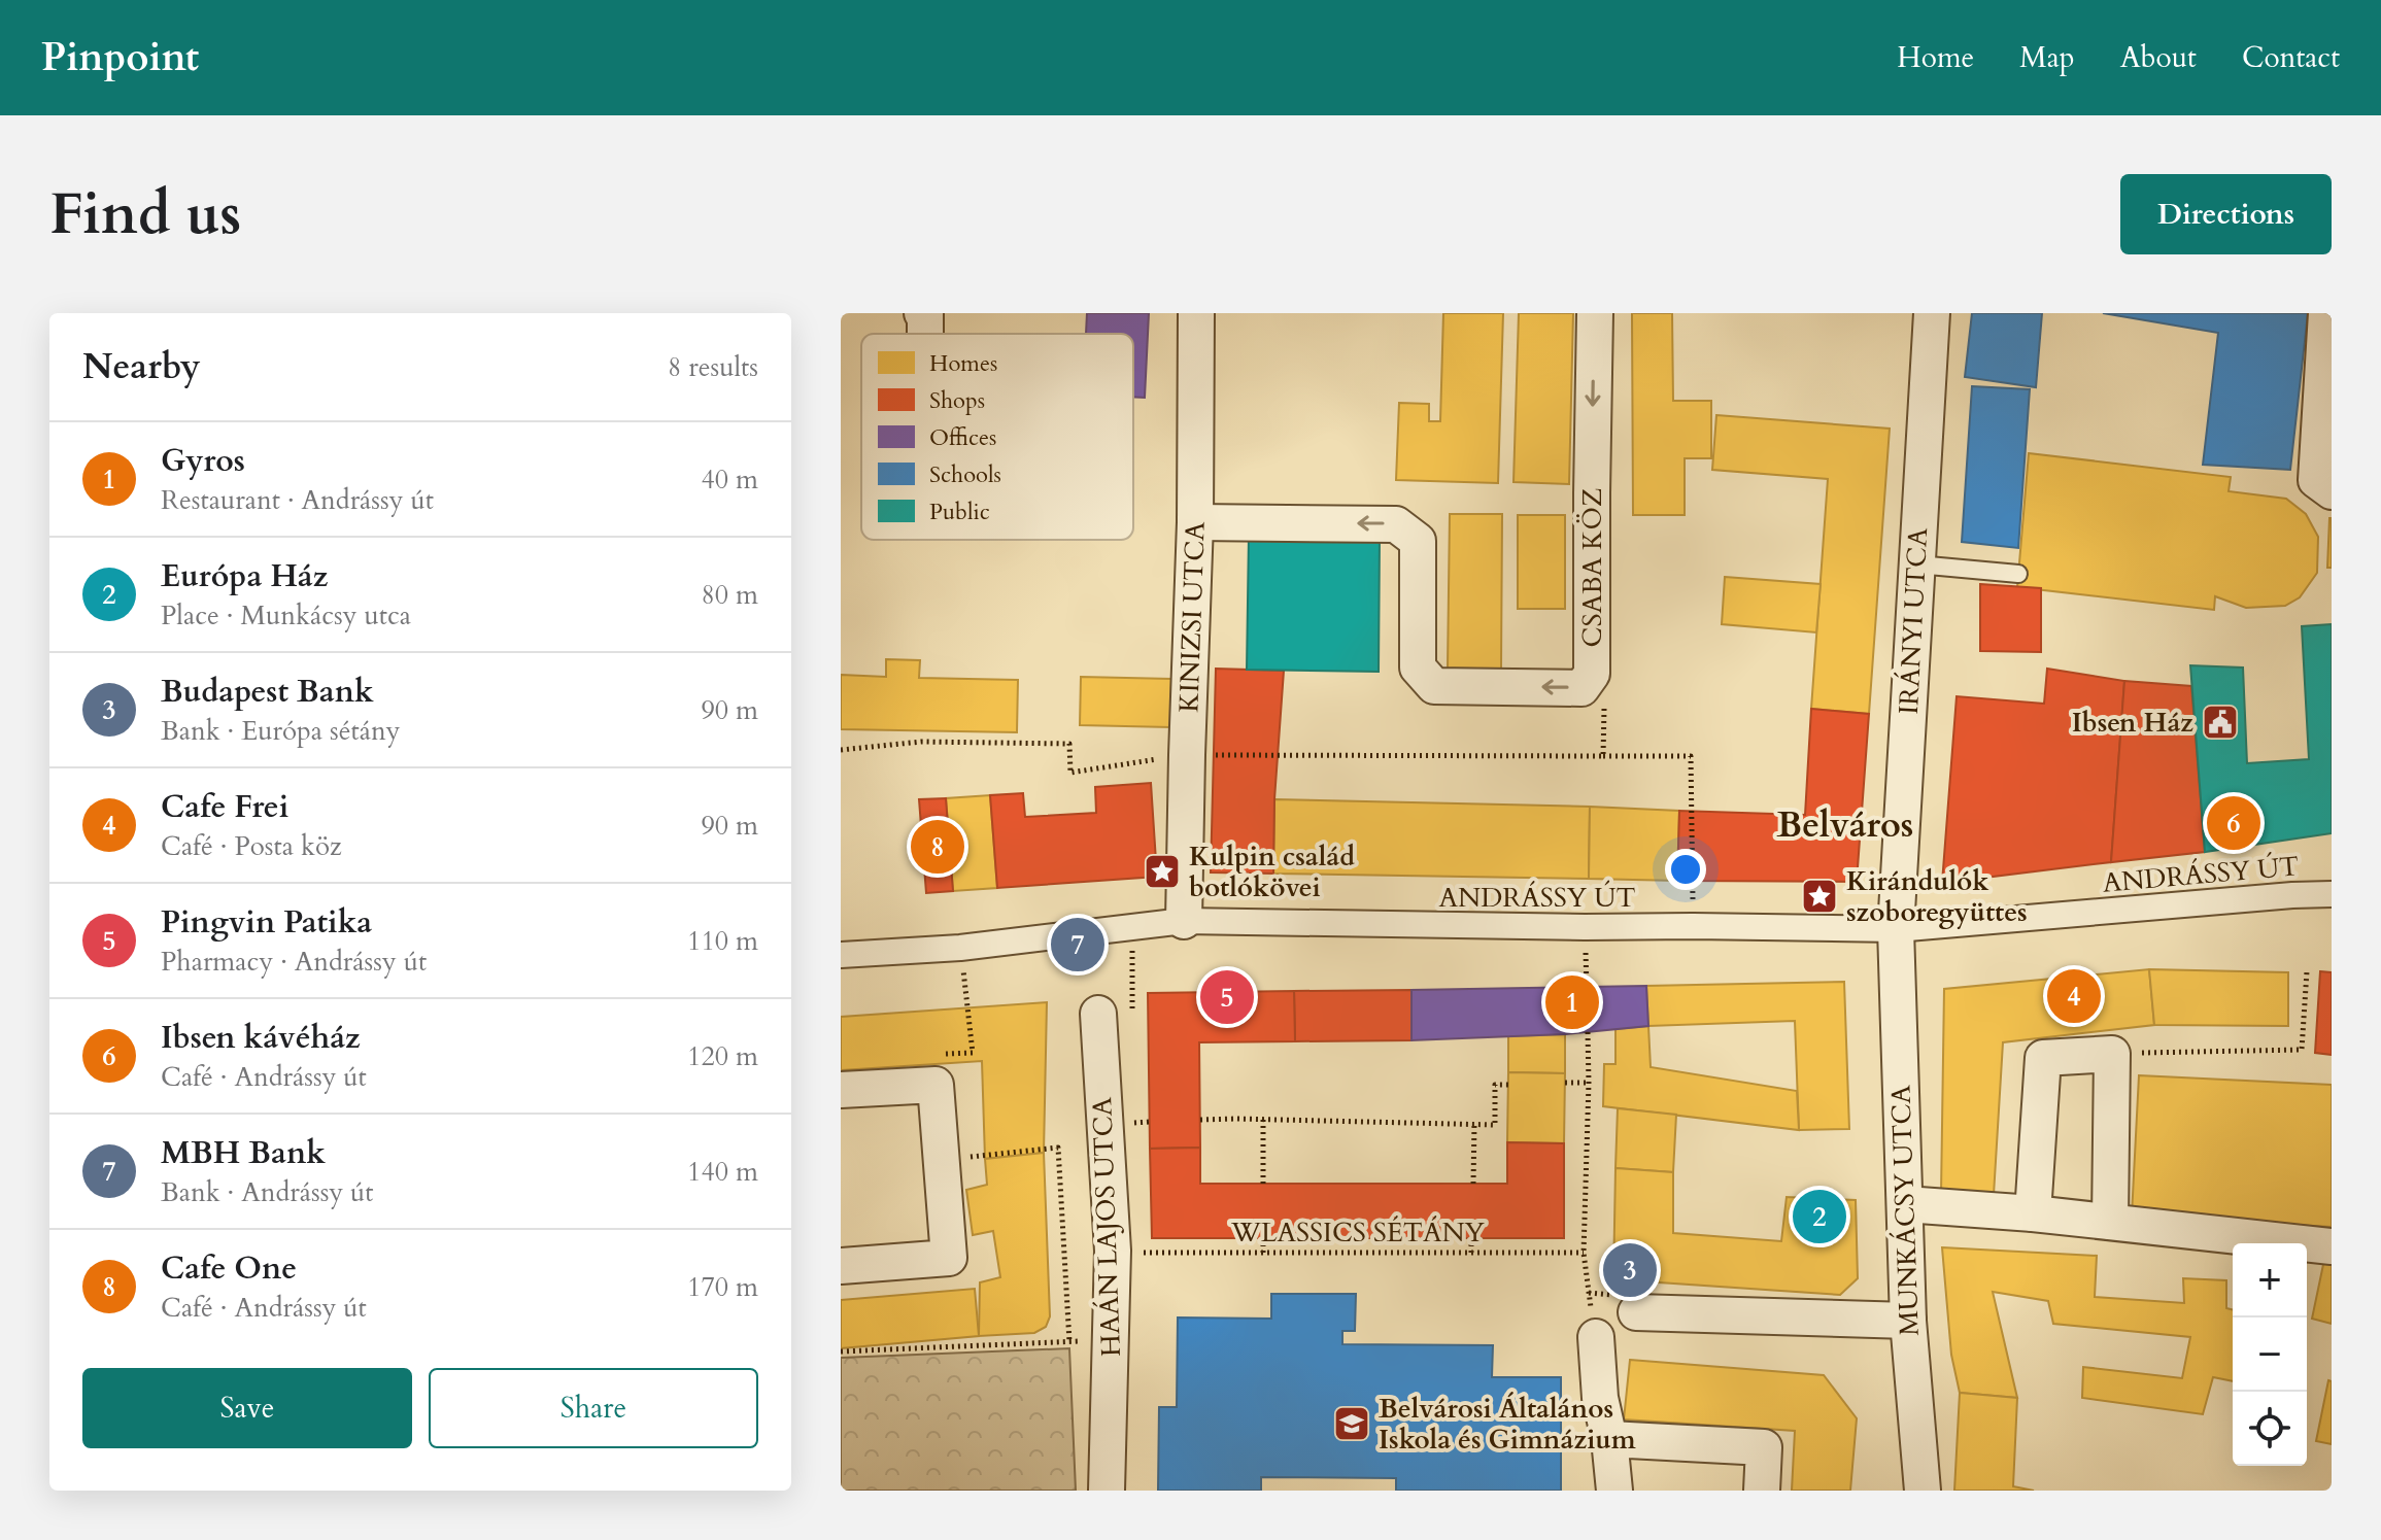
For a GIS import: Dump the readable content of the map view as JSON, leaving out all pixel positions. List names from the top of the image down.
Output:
{
  "streets": {
    "street": [
      "CSABA KÖZ",
      "KINIZSI UTCA",
      "IRÁNYI UTCA",
      "ANDRÁSSY ÚT",
      "MUNKÁCSY UTCA",
      "HAÁN LAJOS UTCA"
    ],
    "path": ["WLASSICS SÉTÁNY"]
  },
  "crossings": [
    ["CSABA KÖZ", "KINIZSI UTCA"],
    ["KINIZSI UTCA", "ANDRÁSSY ÚT"],
    ["IRÁNYI UTCA", "ANDRÁSSY ÚT"],
    ["IRÁNYI UTCA", "MUNKÁCSY UTCA"],
    ["ANDRÁSSY ÚT", "MUNKÁCSY UTCA"]
  ],
  "districts": ["Belváros"],
  "places": {
    "public building": ["Ibsen Ház"],
    "place": ["Kulpin család botlókövei", "Kirándulók szoboregyüttes"],
    "school or university": ["Belvárosi Általános Iskola és Gimnázium"]
  },
  "legend": [
    "Homes",
    "Shops",
    "Offices",
    "Schools",
    "Public"
  ],
  "page": {
    "header": "Pinpoint",
    "nav": [
      "Home",
      "Map",
      "About",
      "Contact"
    ],
    "buttons": [
      "Directions",
      ["Save", "Share"]
    ],
    "title": "Find us",
    "heading": ["Nearby", "8 results"],
    "list": [
      {
        "mark": "1",
        "name": "Gyros",
        "note": "Restaurant · Andrássy út",
        "value": "40 m"
      },
      {
        "mark": "2",
        "name": "Európa Ház",
        "note": "Place · Munkácsy utca",
        "value": "80 m"
      },
      {
        "mark": "3",
        "name": "Budapest Bank",
        "note": "Bank · Európa sétány",
        "value": "90 m"
      },
      {
        "mark": "4",
        "name": "Cafe Frei",
        "note": "Café · Posta köz",
        "value": "90 m"
      },
      {
        "mark": "5",
        "name": "Pingvin Patika",
        "note": "Pharmacy · Andrássy út",
        "value": "110 m"
      },
      {
        "mark": "6",
        "name": "Ibsen kávéház",
        "note": "Café · Andrássy út",
        "value": "120 m"
      },
      {
        "mark": "7",
        "name": "MBH Bank",
        "note": "Bank · Andrássy út",
        "value": "140 m"
      },
      {
        "mark": "8",
        "name": "Cafe One",
        "note": "Café · Andrássy út",
        "value": "170 m"
      }
    ],
    "pins": [
      "6",
      "8",
      "7",
      "4",
      "5",
      "1",
      "2",
      "3"
    ],
    "map_buttons": ["+", "−"]
  }
}
